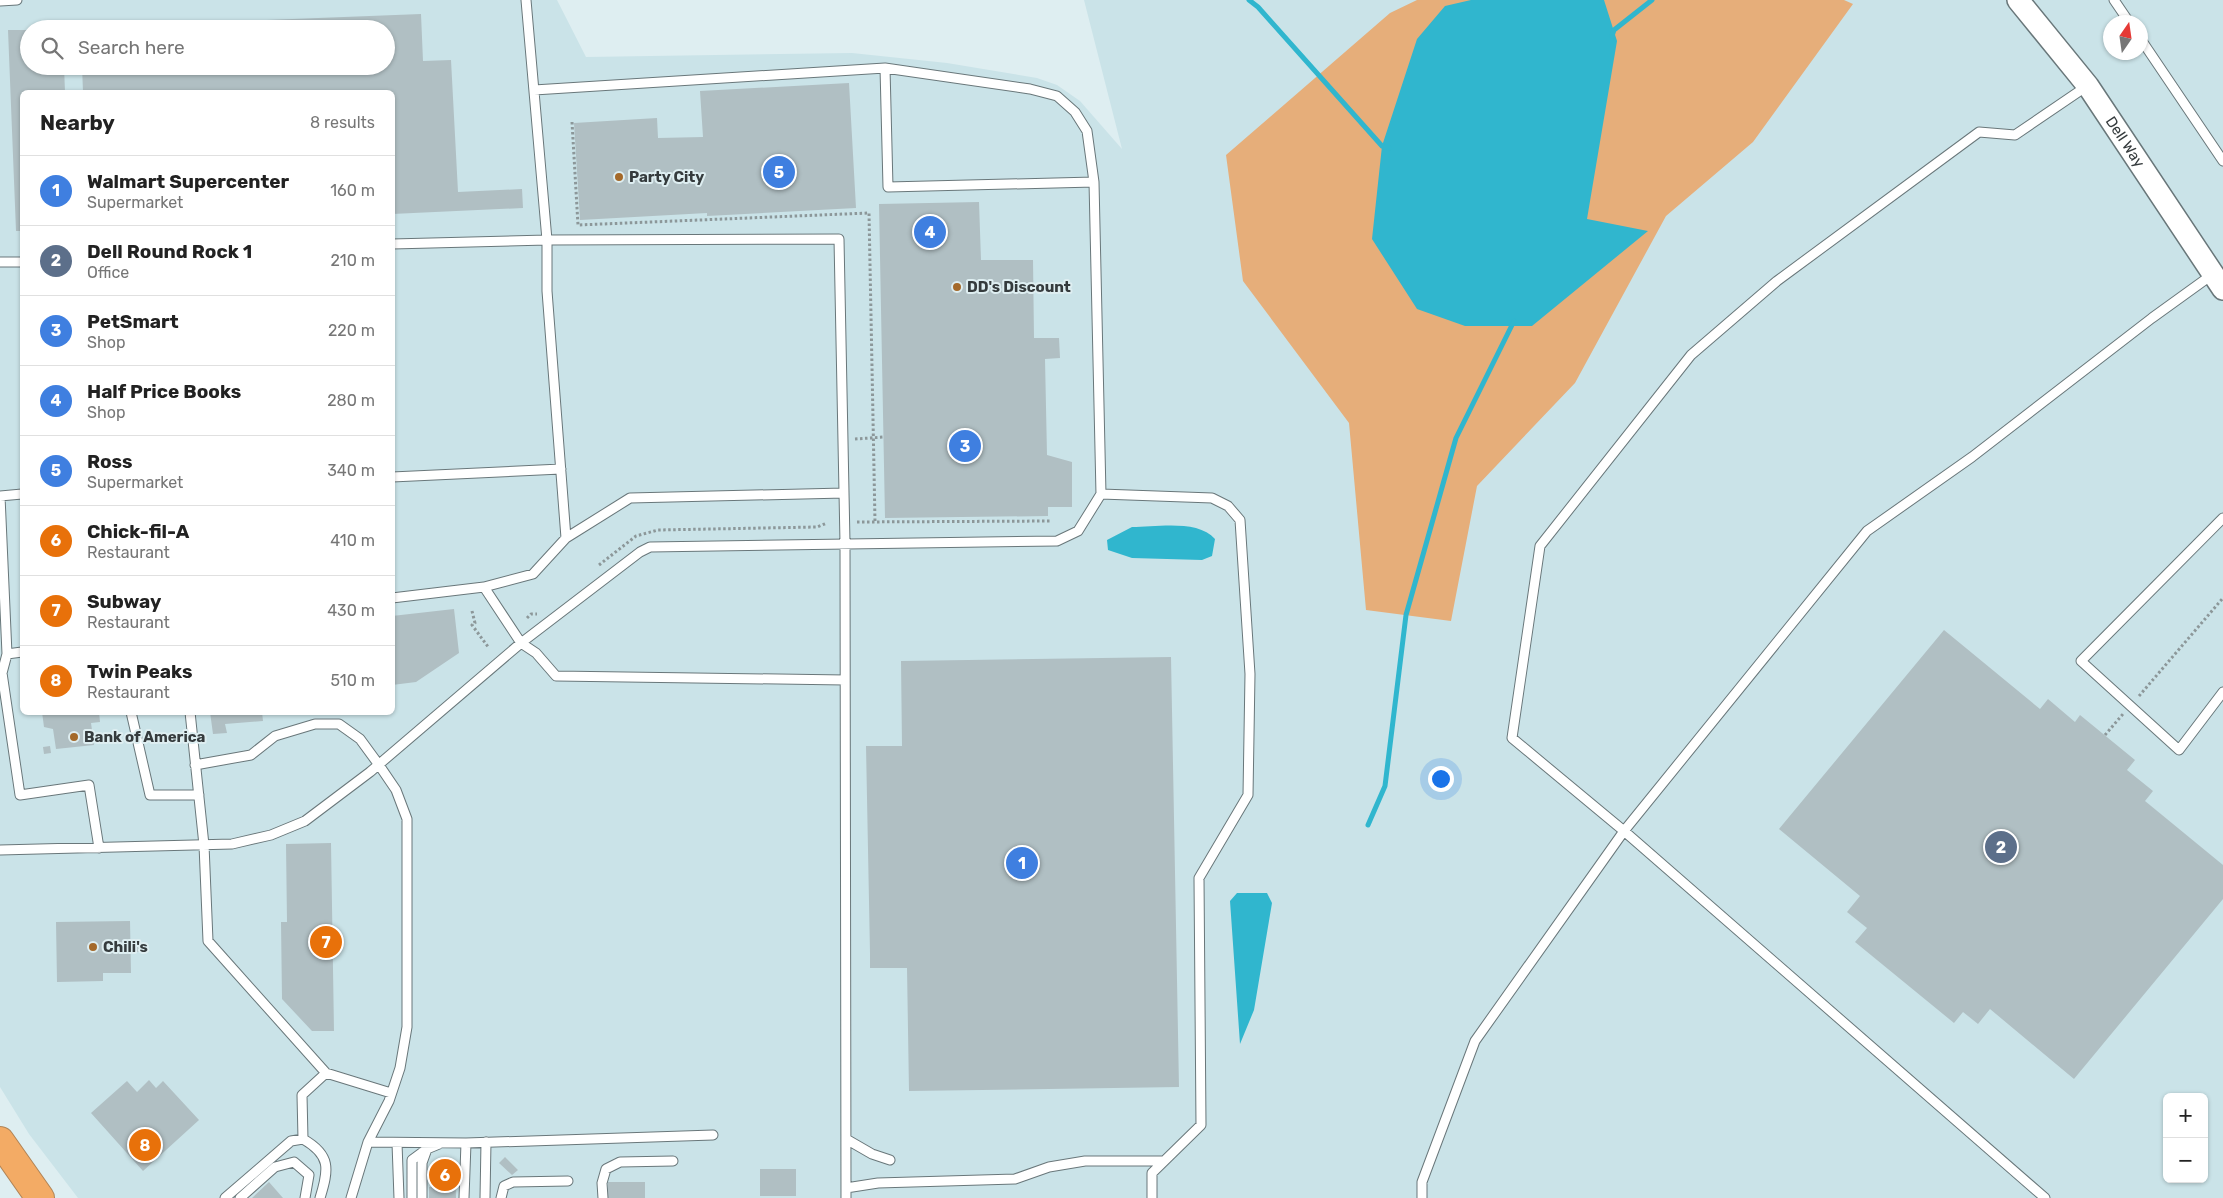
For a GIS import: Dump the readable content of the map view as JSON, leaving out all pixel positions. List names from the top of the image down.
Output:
{
  "streets": {
    "street": ["Dell Way"]
  },
  "places": [
    "Party City",
    "DD's Discount",
    "Bank of America",
    "Chili's"
  ],
  "north": "top",
  "page": {
    "search": "Search here",
    "heading": ["Nearby", "8 results"],
    "pins": [
      "5",
      "4",
      "3",
      "2",
      "1",
      "7",
      "8",
      "6"
    ],
    "list": [
      {
        "mark": "1",
        "name": "Walmart Supercenter",
        "note": "Supermarket",
        "value": "160 m"
      },
      {
        "mark": "2",
        "name": "Dell Round Rock 1",
        "note": "Office",
        "value": "210 m"
      },
      {
        "mark": "3",
        "name": "PetSmart",
        "note": "Shop",
        "value": "220 m"
      },
      {
        "mark": "4",
        "name": "Half Price Books",
        "note": "Shop",
        "value": "280 m"
      },
      {
        "mark": "5",
        "name": "Ross",
        "note": "Supermarket",
        "value": "340 m"
      },
      {
        "mark": "6",
        "name": "Chick-fil-A",
        "note": "Restaurant",
        "value": "410 m"
      },
      {
        "mark": "7",
        "name": "Subway",
        "note": "Restaurant",
        "value": "430 m"
      },
      {
        "mark": "8",
        "name": "Twin Peaks",
        "note": "Restaurant",
        "value": "510 m"
      }
    ],
    "map_buttons": ["+", "−"]
  }
}
